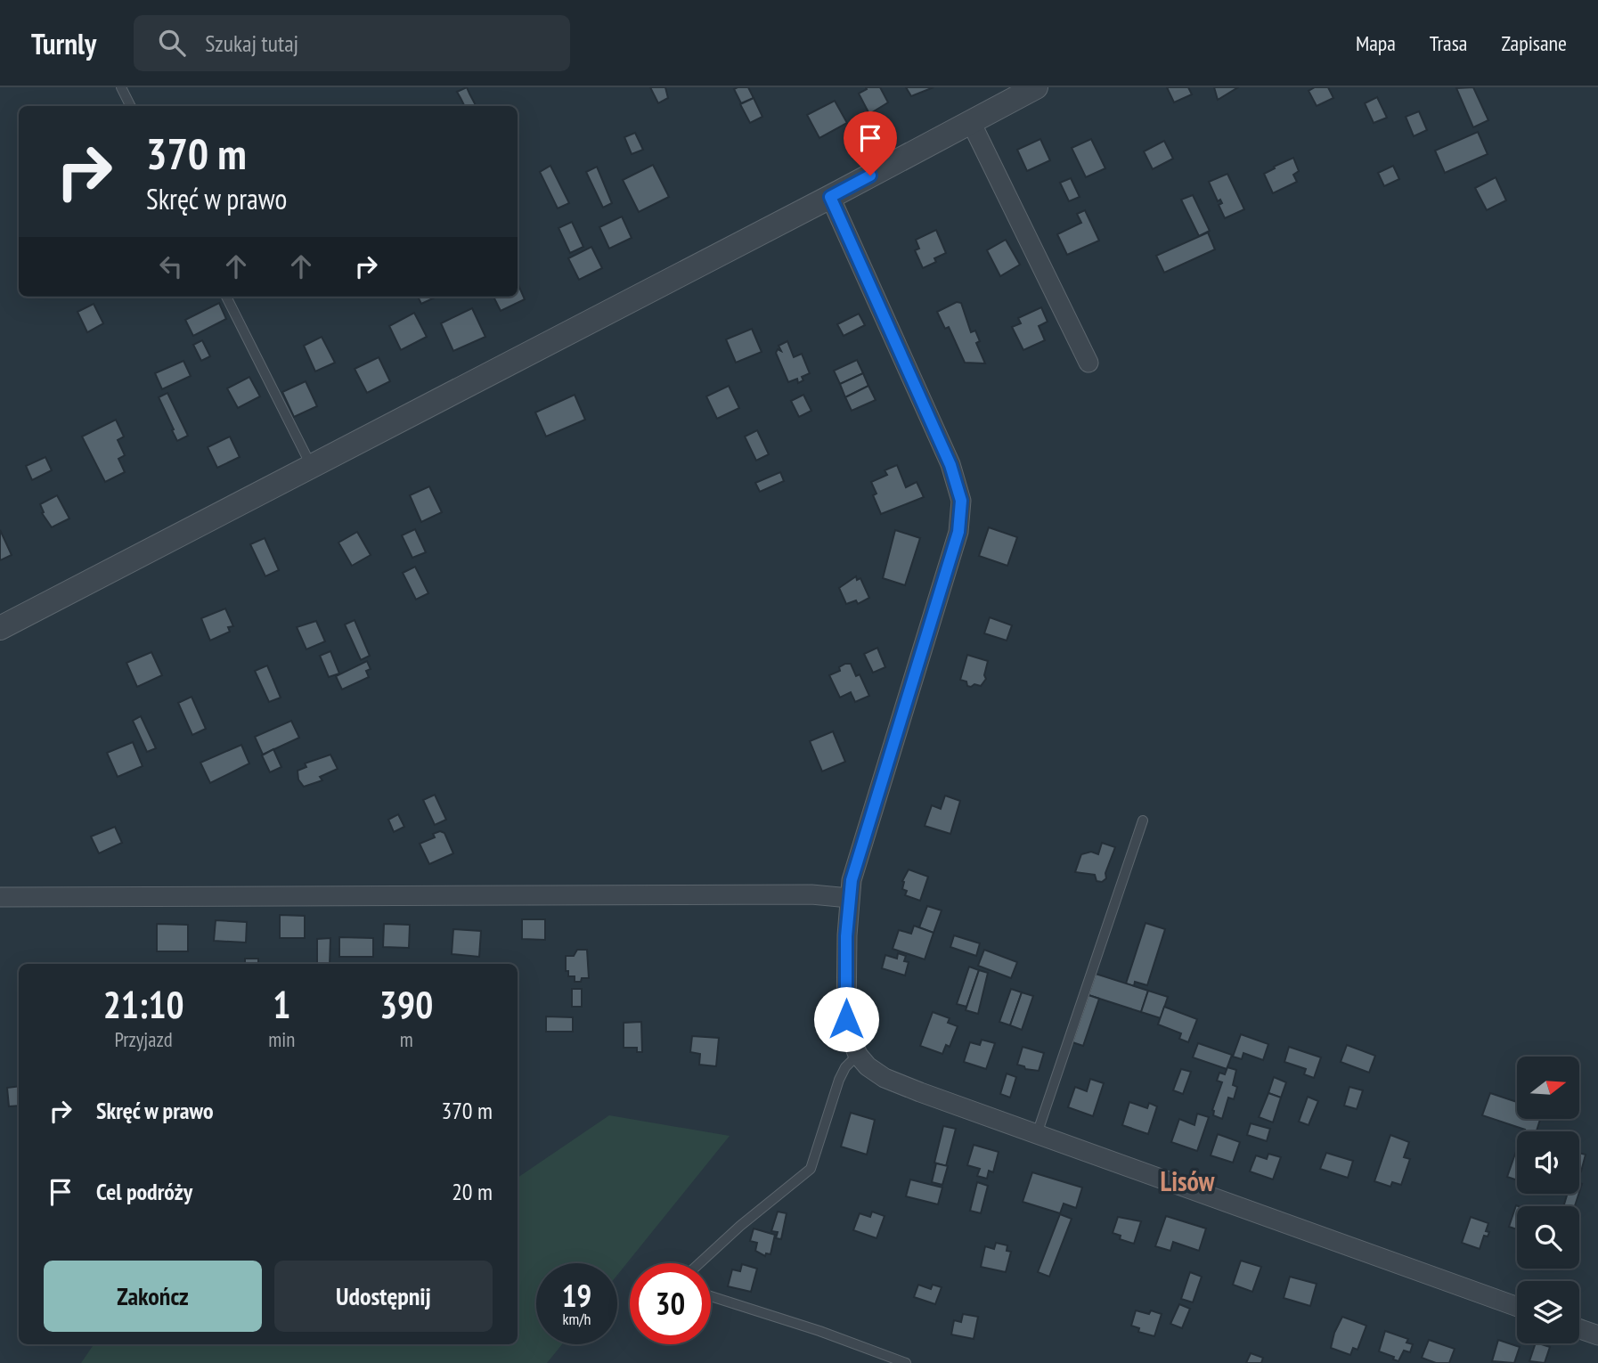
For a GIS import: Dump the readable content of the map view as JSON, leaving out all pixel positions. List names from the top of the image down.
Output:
{
  "districts": ["Lisów"],
  "north": "right",
  "page": {
    "header": "Turnly",
    "search": "Szukaj tutaj",
    "nav": ["Mapa", "Trasa", "Zapisane"],
    "turn": ["370 m", "Skręć w prawo"],
    "eta": [
      "21:10",
      "Przyjazd",
      "1",
      "min",
      "390",
      "m"
    ],
    "list": [
      {
        "name": "Skręć w prawo",
        "value": "370 m"
      },
      {
        "name": "Cel podróży",
        "value": "20 m"
      }
    ],
    "buttons": ["Zakończ", "Udostępnij"],
    "speed": "19 km/h",
    "limit": "30"
  }
}
